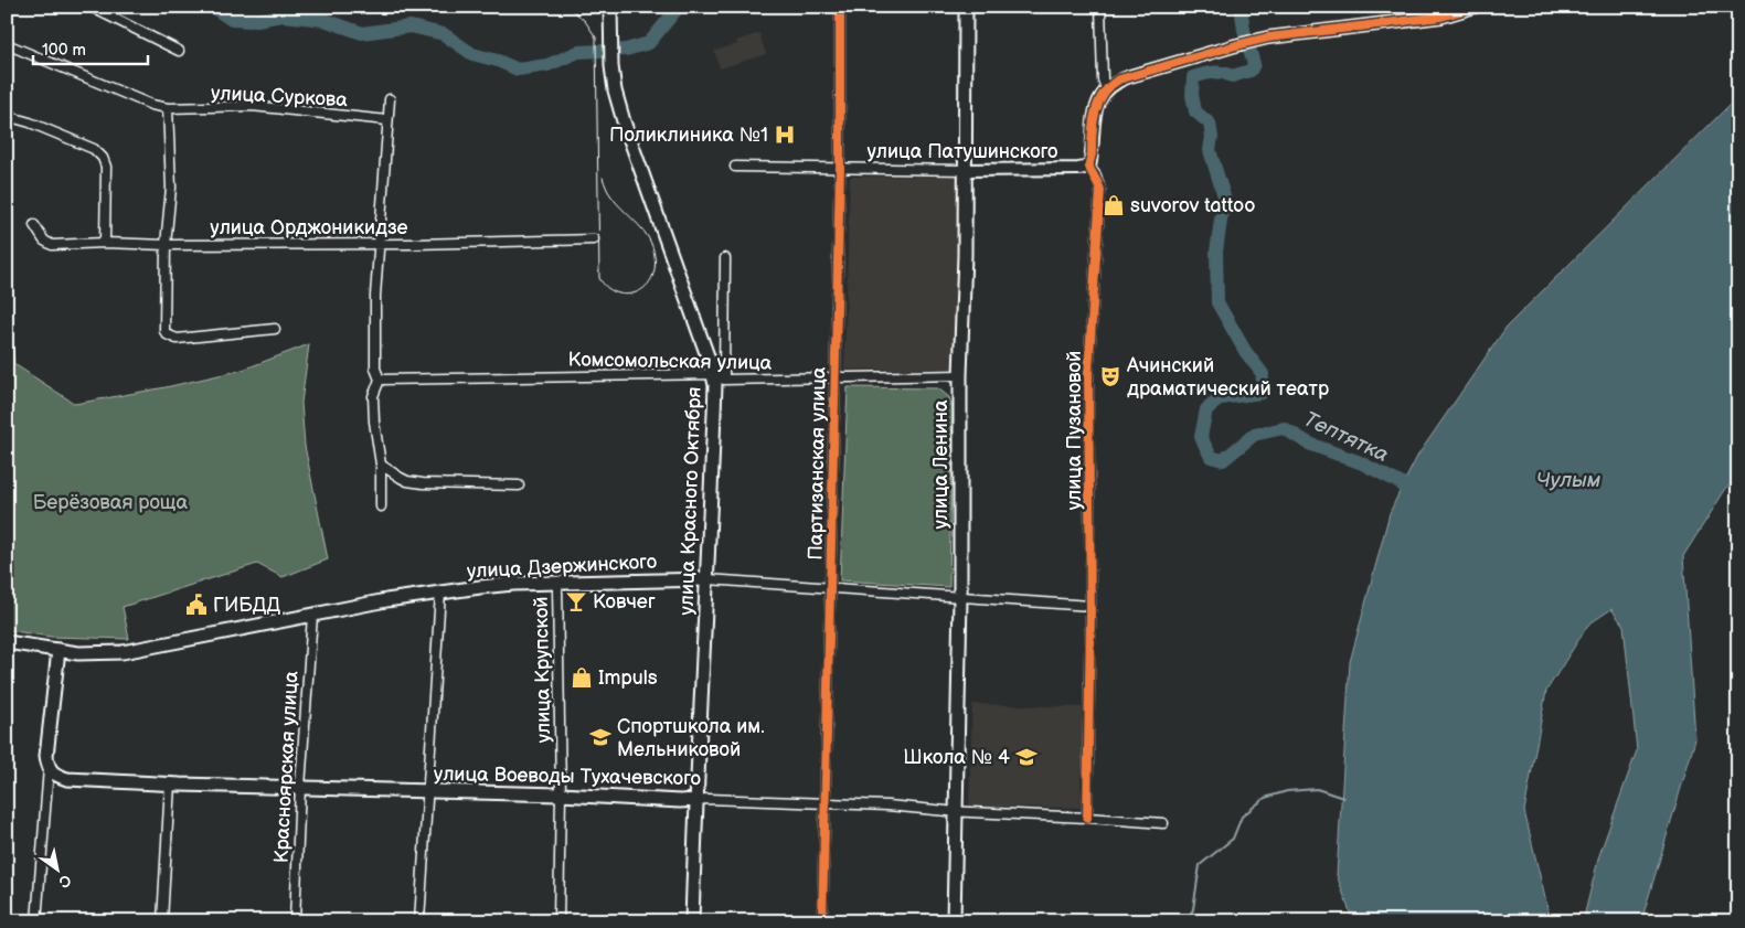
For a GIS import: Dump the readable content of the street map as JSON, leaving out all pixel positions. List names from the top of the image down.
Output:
{
  "streets": {
    "main road": [
      "улица Ленина",
      "улица Красного Октября",
      "улица Дзержинского",
      "улица Воеводы Тухачевского"
    ],
    "street": [
      "улица Суркова",
      "улица Патушинского",
      "улица Орджоникидзе",
      "Комсомольская улица",
      "улица Пузановой",
      "Партизанская улица",
      "улица Крупской",
      "Красноярская улица"
    ]
  },
  "crossings": [
    ["улица Патушинского", "улица Пузановой"],
    ["улица Патушинского", "Партизанская улица"],
    ["улица Патушинского", "улица Ленина"],
    ["Комсомольская улица", "Партизанская улица"],
    ["Комсомольская улица", "улица Ленина"],
    ["Комсомольская улица", "улица Красного Октября"],
    ["улица Пузановой", "улица Дзержинского"],
    ["улица Пузановой", "улица Воеводы Тухачевского"],
    ["Партизанская улица", "улица Дзержинского"],
    ["Партизанская улица", "улица Воеводы Тухачевского"],
    ["улица Ленина", "улица Дзержинского"],
    ["улица Ленина", "улица Воеводы Тухачевского"],
    ["улица Красного Октября", "улица Дзержинского"],
    ["улица Красного Октября", "улица Воеводы Тухачевского"],
    ["улица Дзержинского", "улица Крупской"],
    ["улица Дзержинского", "Красноярская улица"],
    ["улица Крупской", "улица Воеводы Тухачевского"],
    ["Красноярская улица", "улица Воеводы Тухачевского"]
  ],
  "water": ["Тептятка", "Чулым"],
  "parks": ["Берёзовая роща"],
  "places": {
    "hospital": ["Поликлиника №1"],
    "shop": ["suvorov tattoo", "Impuls"],
    "theatre": ["Ачинский драматический театр"],
    "bar": ["Ковчег"],
    "public building": ["ГИБДД"],
    "school or university": ["Спортшкола им. Мельниковой", "Школа № 4"]
  },
  "scale_bar": "100 m",
  "north": "bottom right"
}
